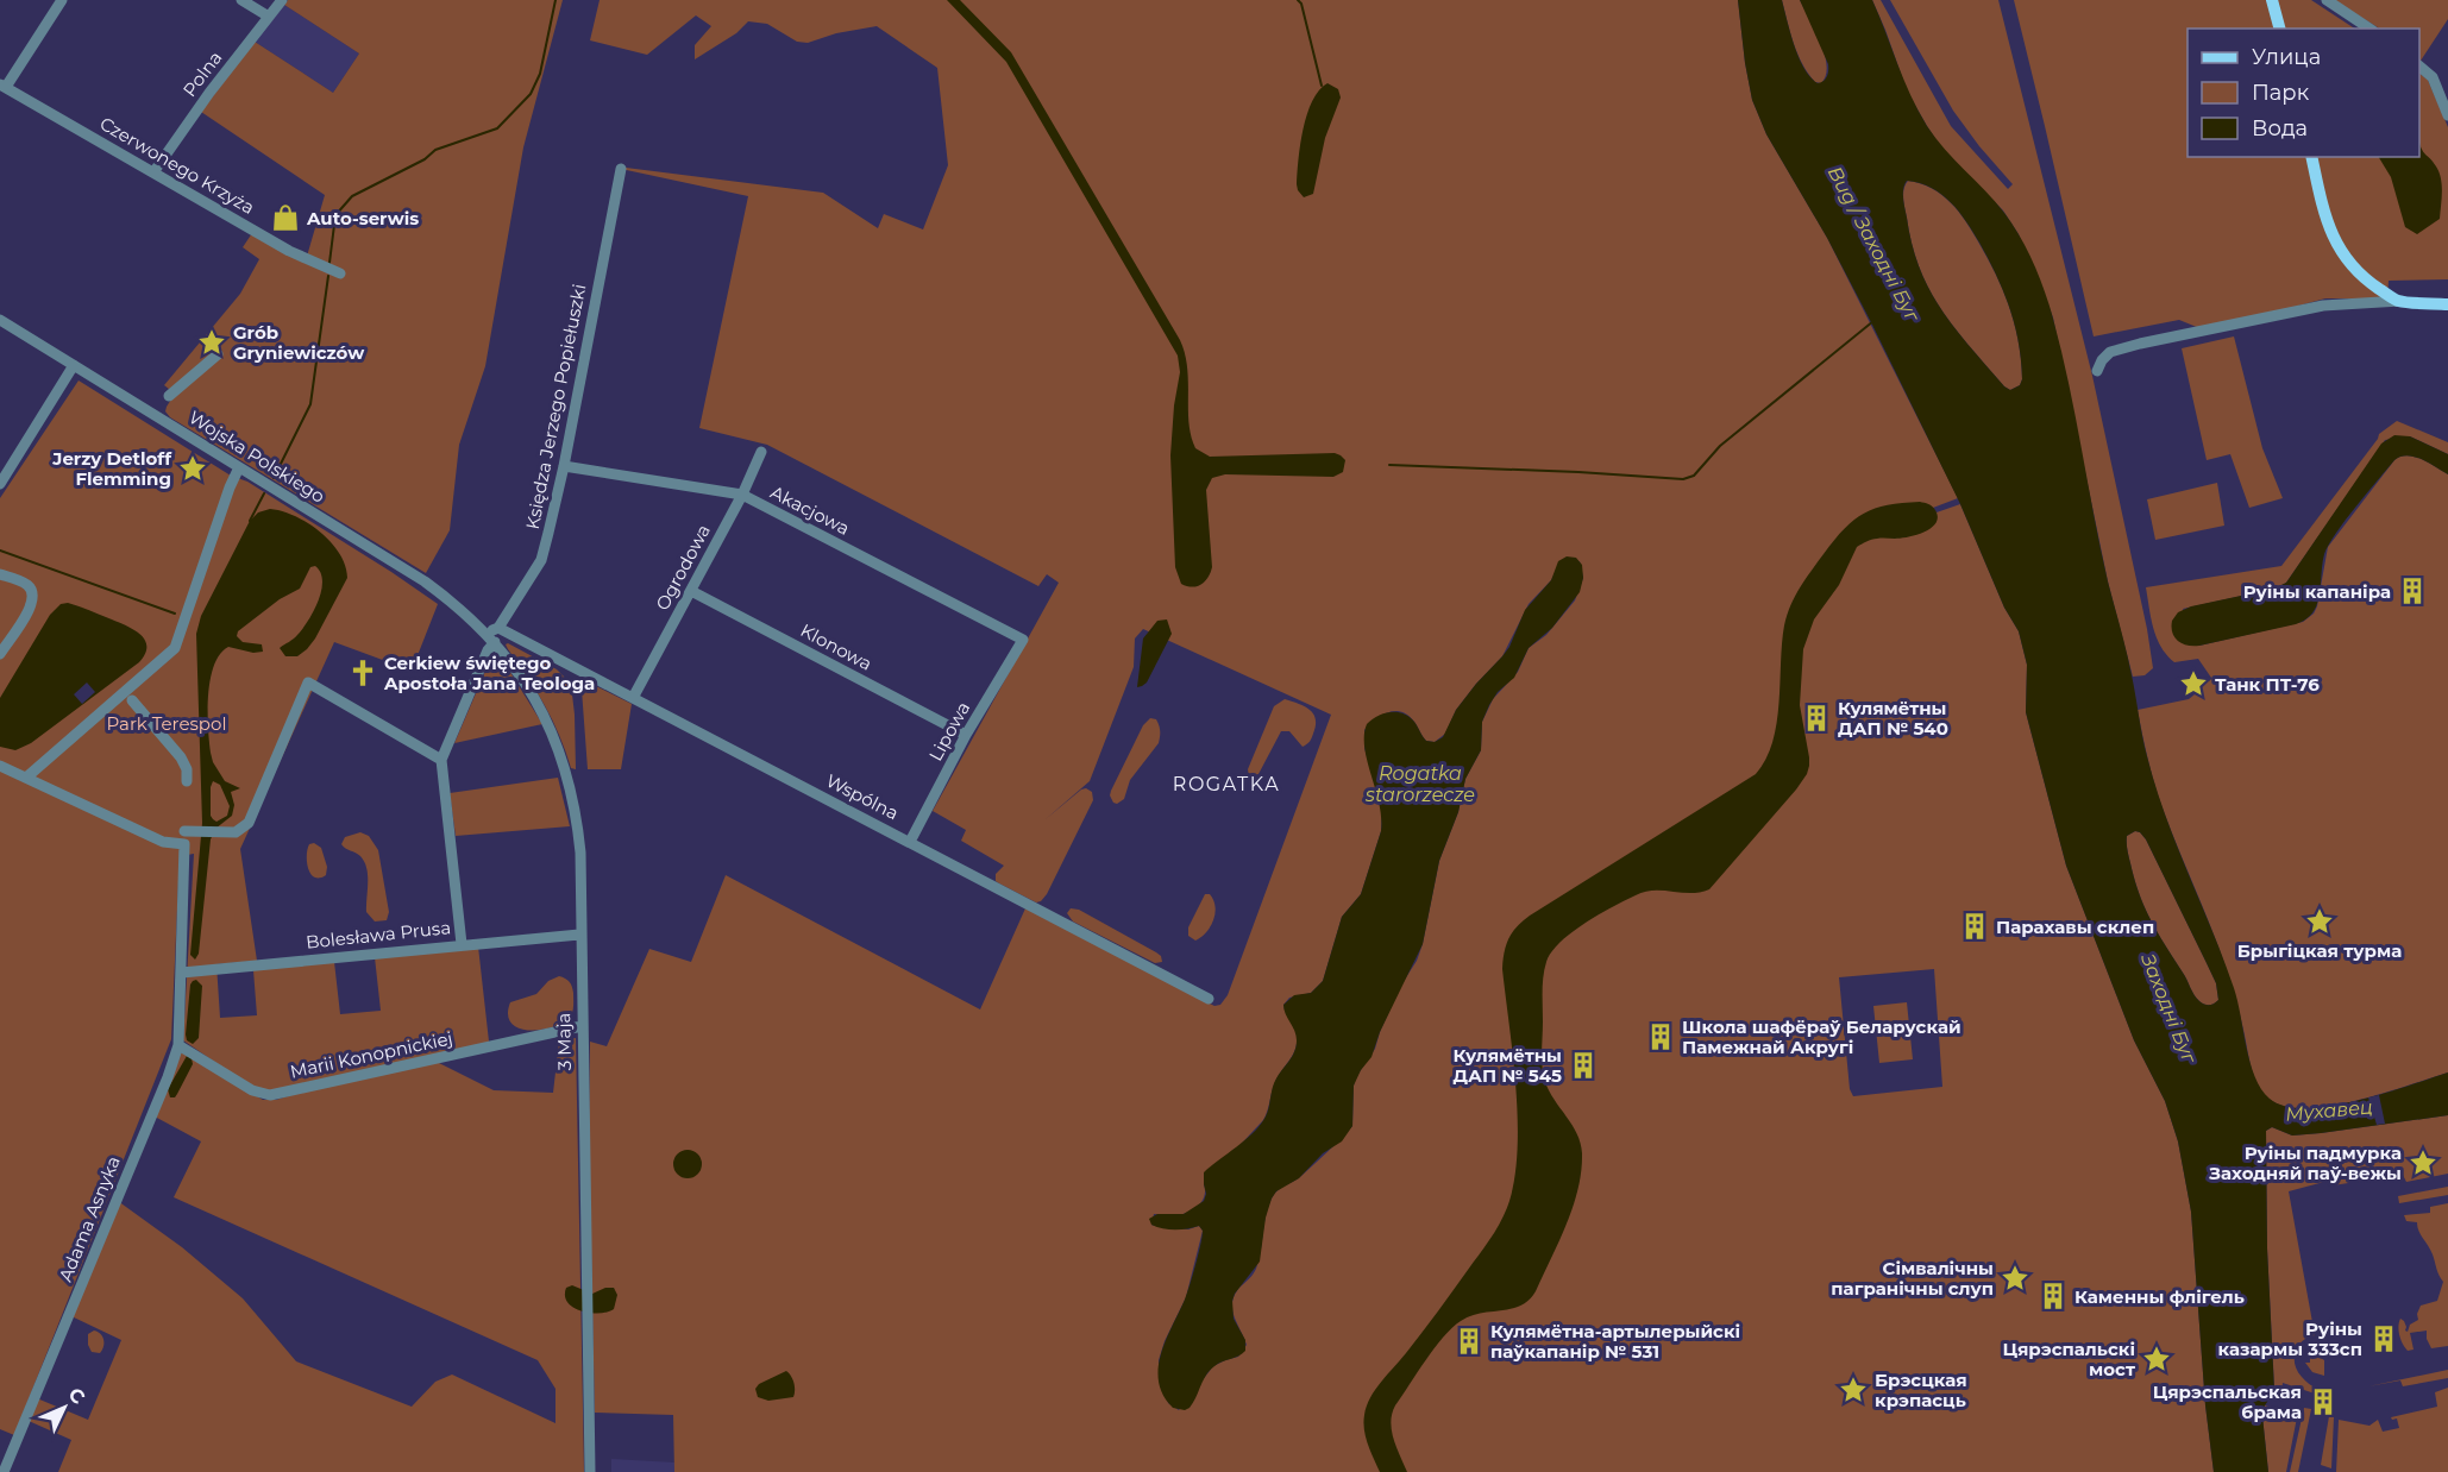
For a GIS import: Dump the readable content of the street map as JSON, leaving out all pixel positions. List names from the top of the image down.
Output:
{
  "streets": {
    "street": [
      "Polna",
      "Czerwonego Krzyża",
      "Księdza Jerzego Popiełuszki",
      "Wojska Polskiego",
      "Akacjowa",
      "Ogrodowa",
      "Klonowa",
      "Lipowa",
      "Wspólna",
      "Bolesława Prusa",
      "3 Maja",
      "Marii Konopnickiej",
      "Adama Asnyka"
    ]
  },
  "crossings": [
    ["Polna", "Czerwonego Krzyża"],
    ["Księdza Jerzego Popiełuszki", "Wojska Polskiego"],
    ["Księdza Jerzego Popiełuszki", "Akacjowa"],
    ["Księdza Jerzego Popiełuszki", "Wspólna"],
    ["Księdza Jerzego Popiełuszki", "Bolesława Prusa"],
    ["Księdza Jerzego Popiełuszki", "3 Maja"],
    ["Wojska Polskiego", "Wspólna"],
    ["Wojska Polskiego", "3 Maja"],
    ["Akacjowa", "Ogrodowa"],
    ["Akacjowa", "Lipowa"],
    ["Ogrodowa", "Klonowa"],
    ["Ogrodowa", "Wspólna"],
    ["Klonowa", "Lipowa"],
    ["Lipowa", "Wspólna"],
    ["Wspólna", "3 Maja"],
    ["Bolesława Prusa", "3 Maja"],
    ["Bolesława Prusa", "Adama Asnyka"],
    ["3 Maja", "Marii Konopnickiej"],
    ["Marii Konopnickiej", "Adama Asnyka"]
  ],
  "districts": ["ROGATKA"],
  "water": [
    "Bug / Заходні Буг",
    "Rogatka starorzecze",
    "Заходні Буг",
    "Мухавец"
  ],
  "parks": ["Park Terespol"],
  "places": {
    "shop": ["Auto-serwis"],
    "place": [
      "Grób Gryniewiczów",
      "Jerzy Detloff Flemming",
      "Танк ПТ-76",
      "Брыгіцкая турма",
      "Руіны падмурка Заходняй паў-вежы",
      "Сімвалічны пагранічны слуп",
      "Цярэспальскі мост",
      "Брэсцкая крэпасць"
    ],
    "building": [
      "Руіны капаніра",
      "Кулямётны ДАП № 540",
      "Парахавы склеп",
      "Школа шафёраў Беларускай Памежнай Акругі",
      "Кулямётны ДАП № 545",
      "Каменны флігель",
      "Руіны казармы 333сп",
      "Кулямётна-артылерыйскі паўкапанір № 531",
      "Цярэспальская брама"
    ],
    "church": ["Cerkiew świętego Apostoła Jana Teologa"]
  },
  "legend": ["Улица", "Парк", "Вода"],
  "north": "top right"
}
